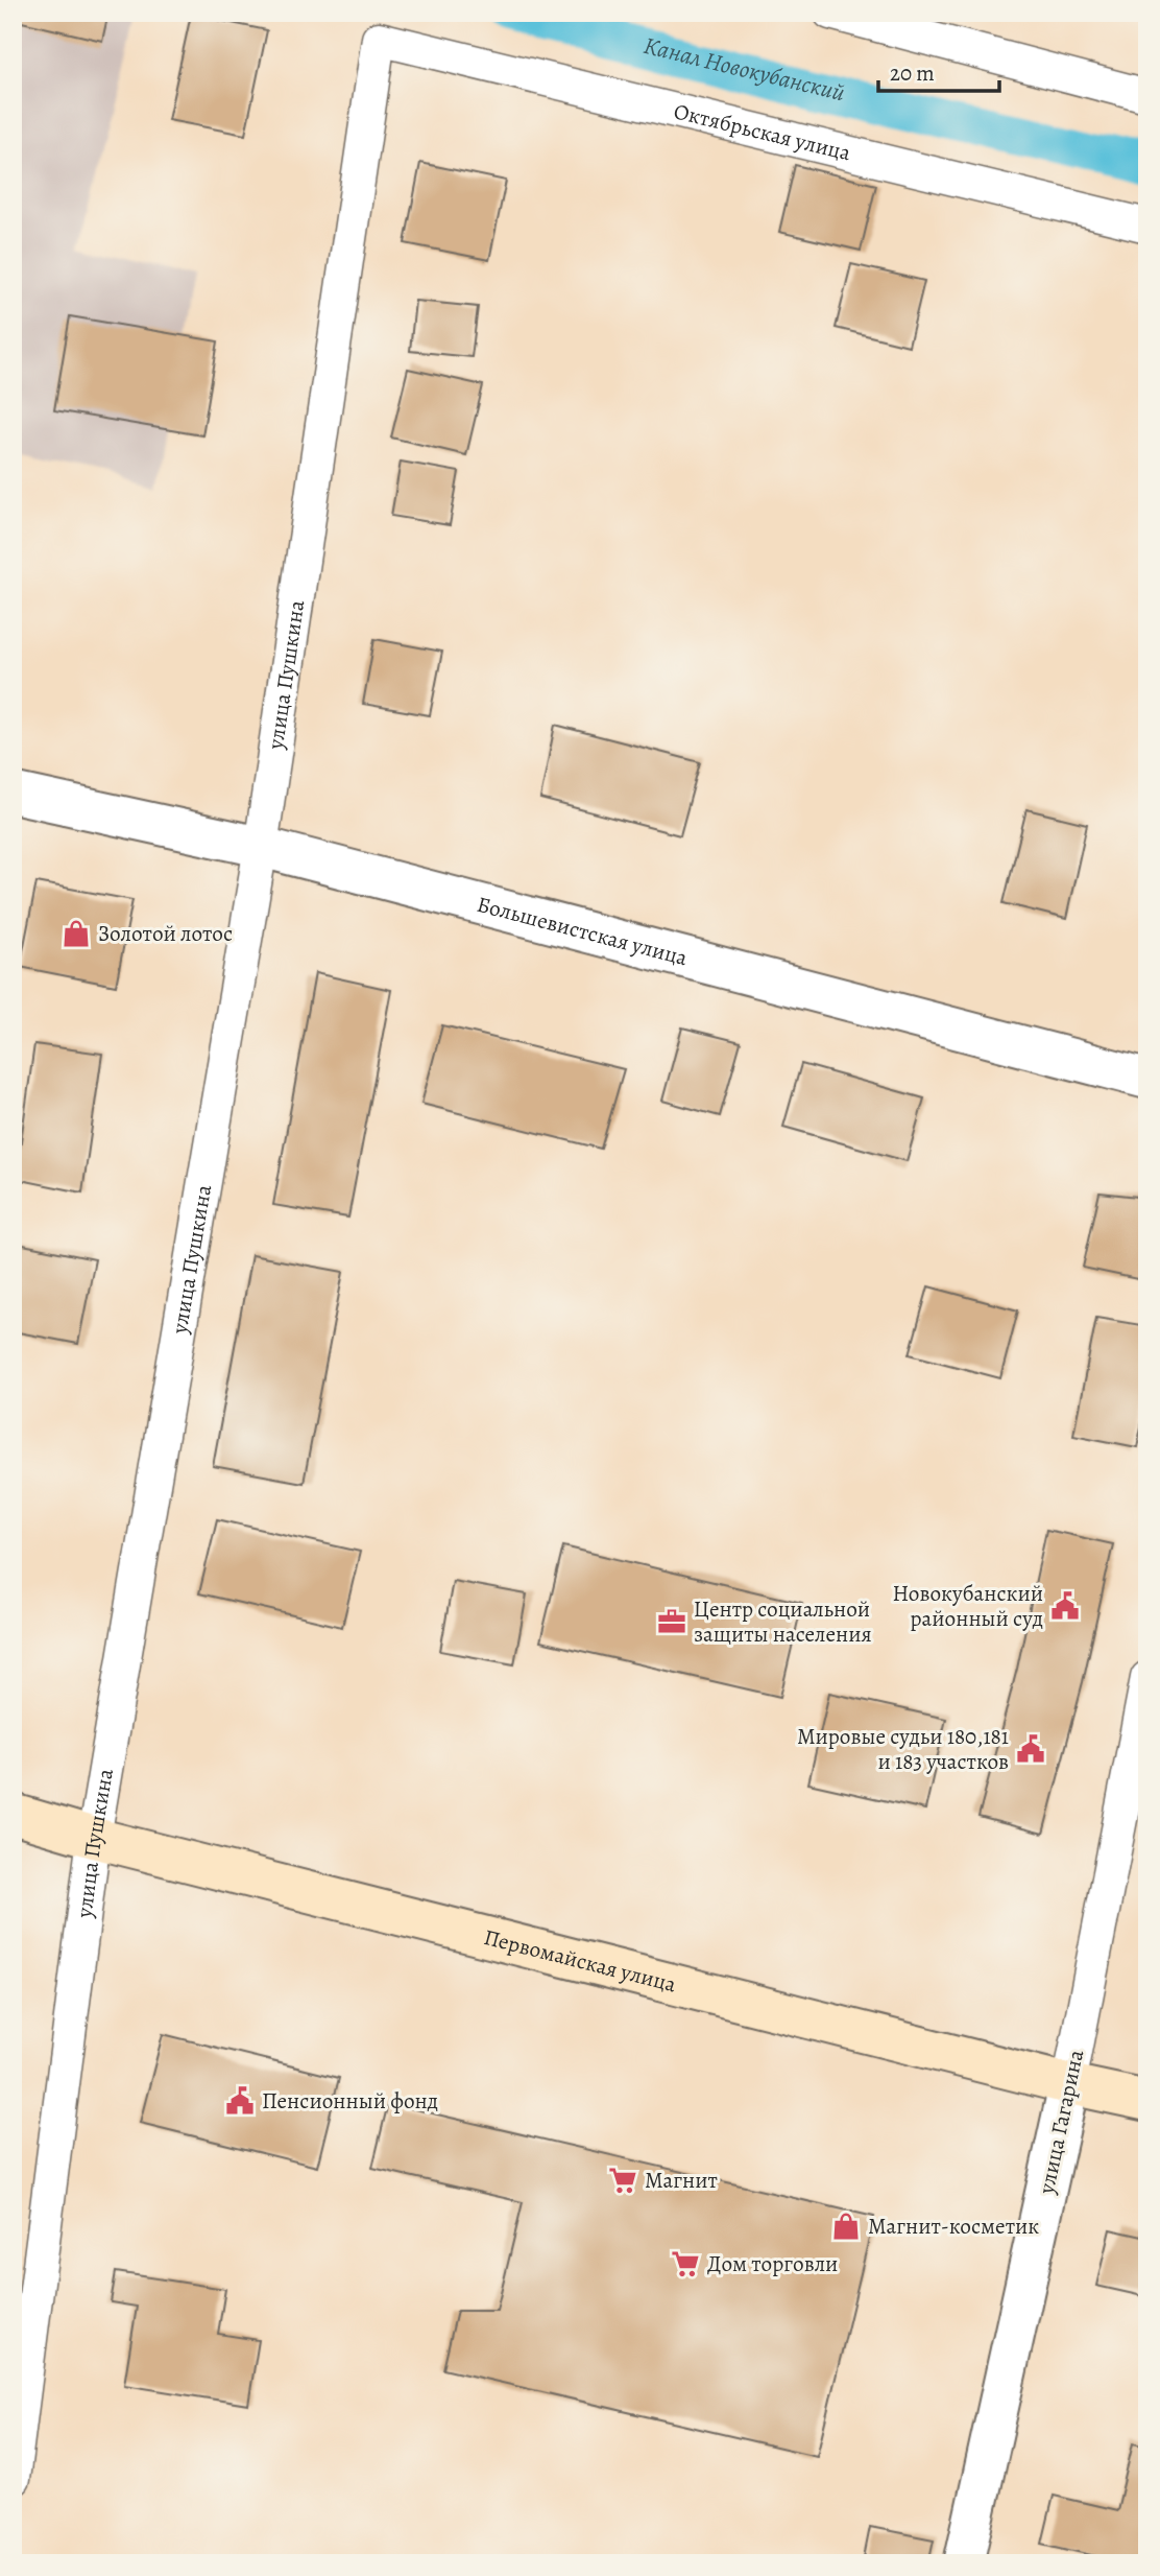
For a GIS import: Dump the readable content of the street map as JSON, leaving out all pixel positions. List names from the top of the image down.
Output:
{
  "streets": {
    "main road": ["Первомайская улица"],
    "street": [
      "Октябрьская улица",
      "улица Пушкина",
      "Большевистская улица",
      "улица Гагарина"
    ]
  },
  "crossings": [
    ["Октябрьская улица", "улица Пушкина"],
    ["улица Пушкина", "Большевистская улица"],
    ["улица Пушкина", "Первомайская улица"],
    ["Первомайская улица", "улица Гагарина"]
  ],
  "water": ["Канал Новокубанский"],
  "places": {
    "shop": ["Золотой лотос", "Магнит-косметик"],
    "public building": ["Новокубанский районный суд", "Мировые судьи 180,181 и 183 участков", "Пенсионный фонд"],
    "office": ["Центр социальной защиты населения"],
    "supermarket": ["Магнит", "Дом торговли"]
  },
  "scale_bar": "20 m"
}
